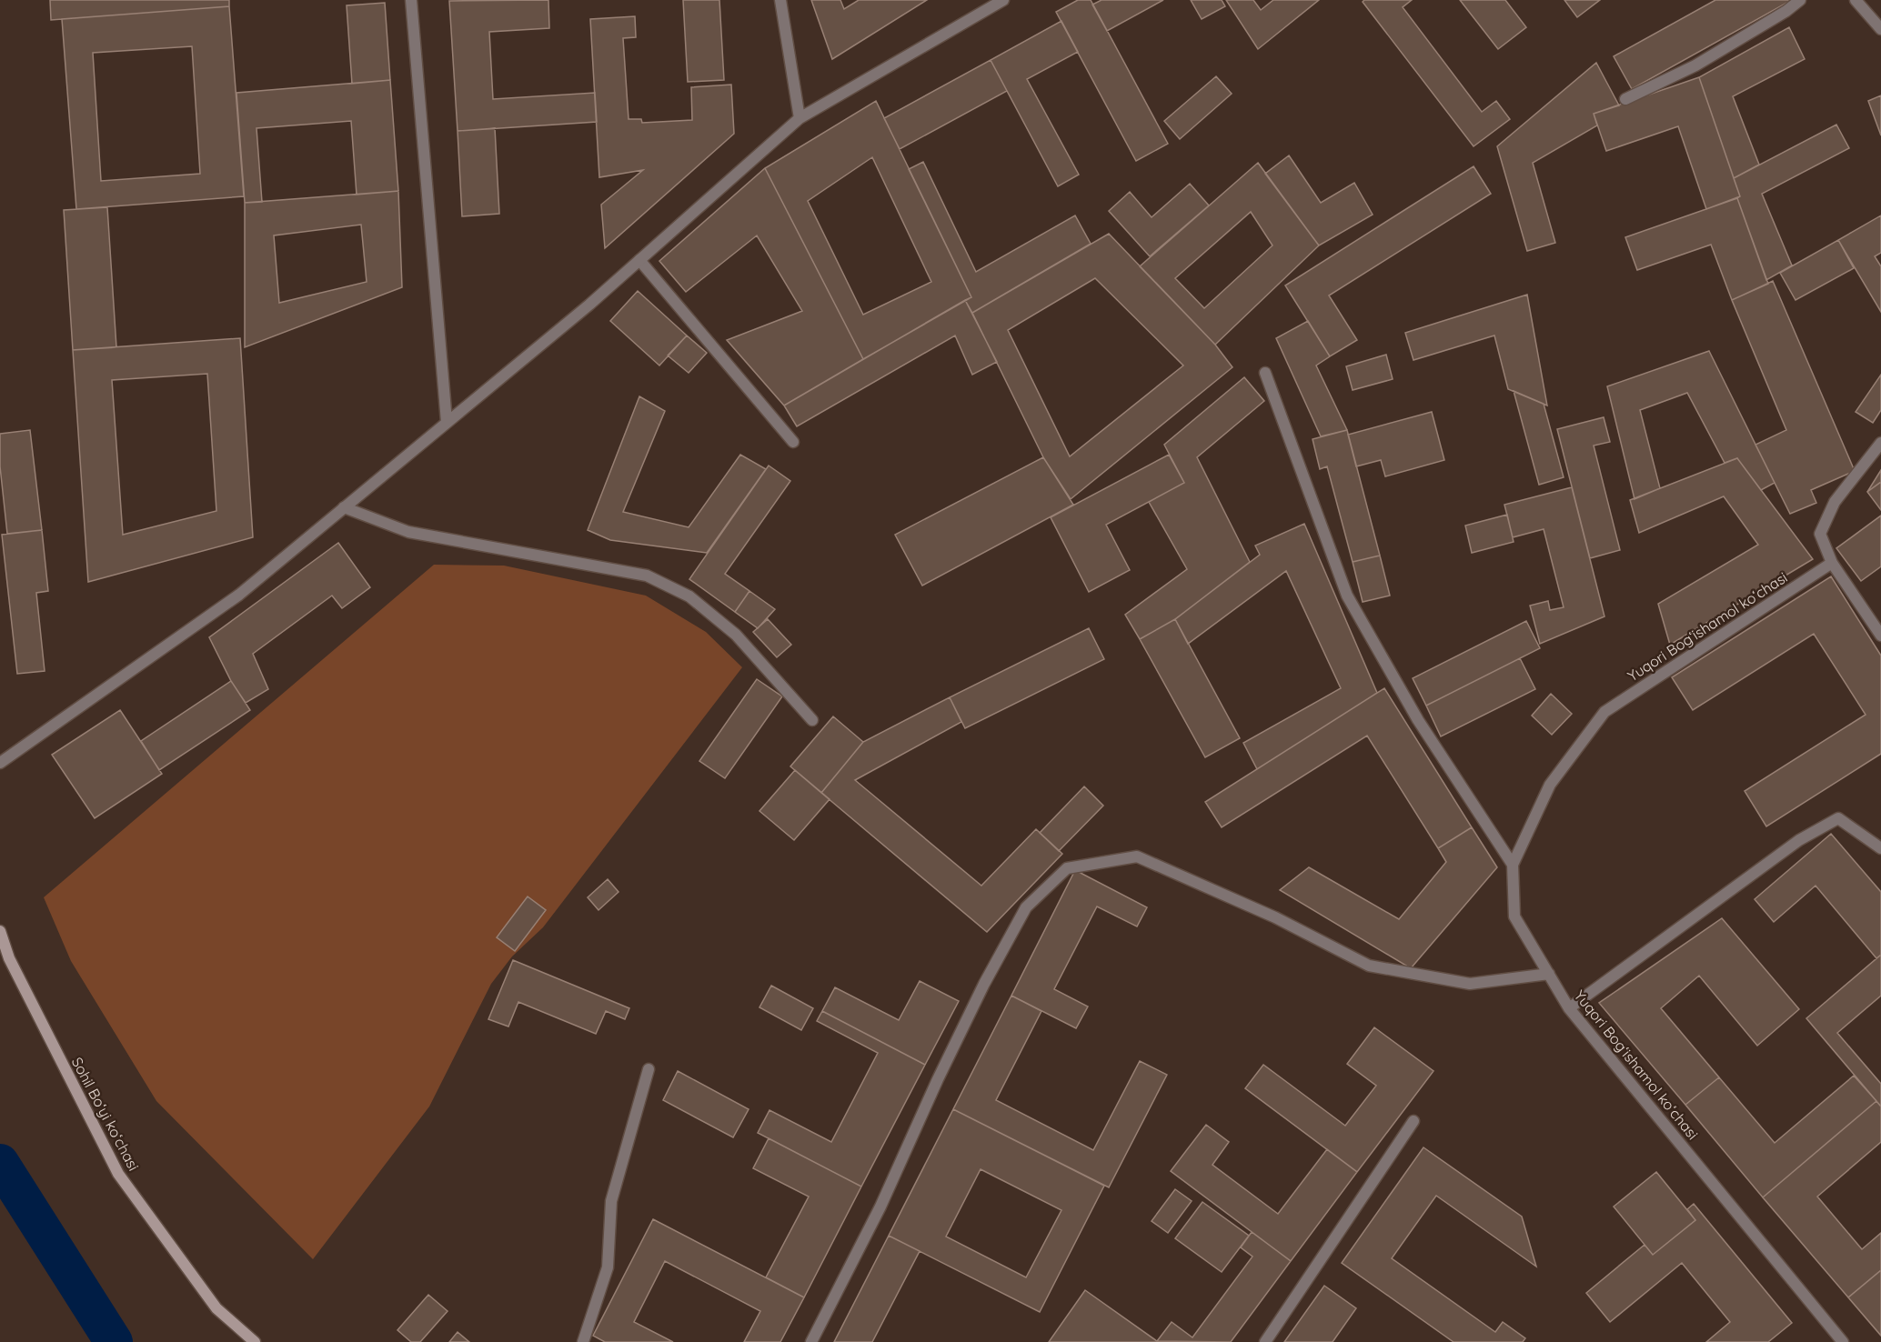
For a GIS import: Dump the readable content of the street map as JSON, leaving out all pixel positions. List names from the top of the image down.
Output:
{
  "streets": {
    "main road": ["Sohil Boʻyi koʻchasi"],
    "street": ["Yuqori Bogʻishamol koʻchasi"]
  }
}
